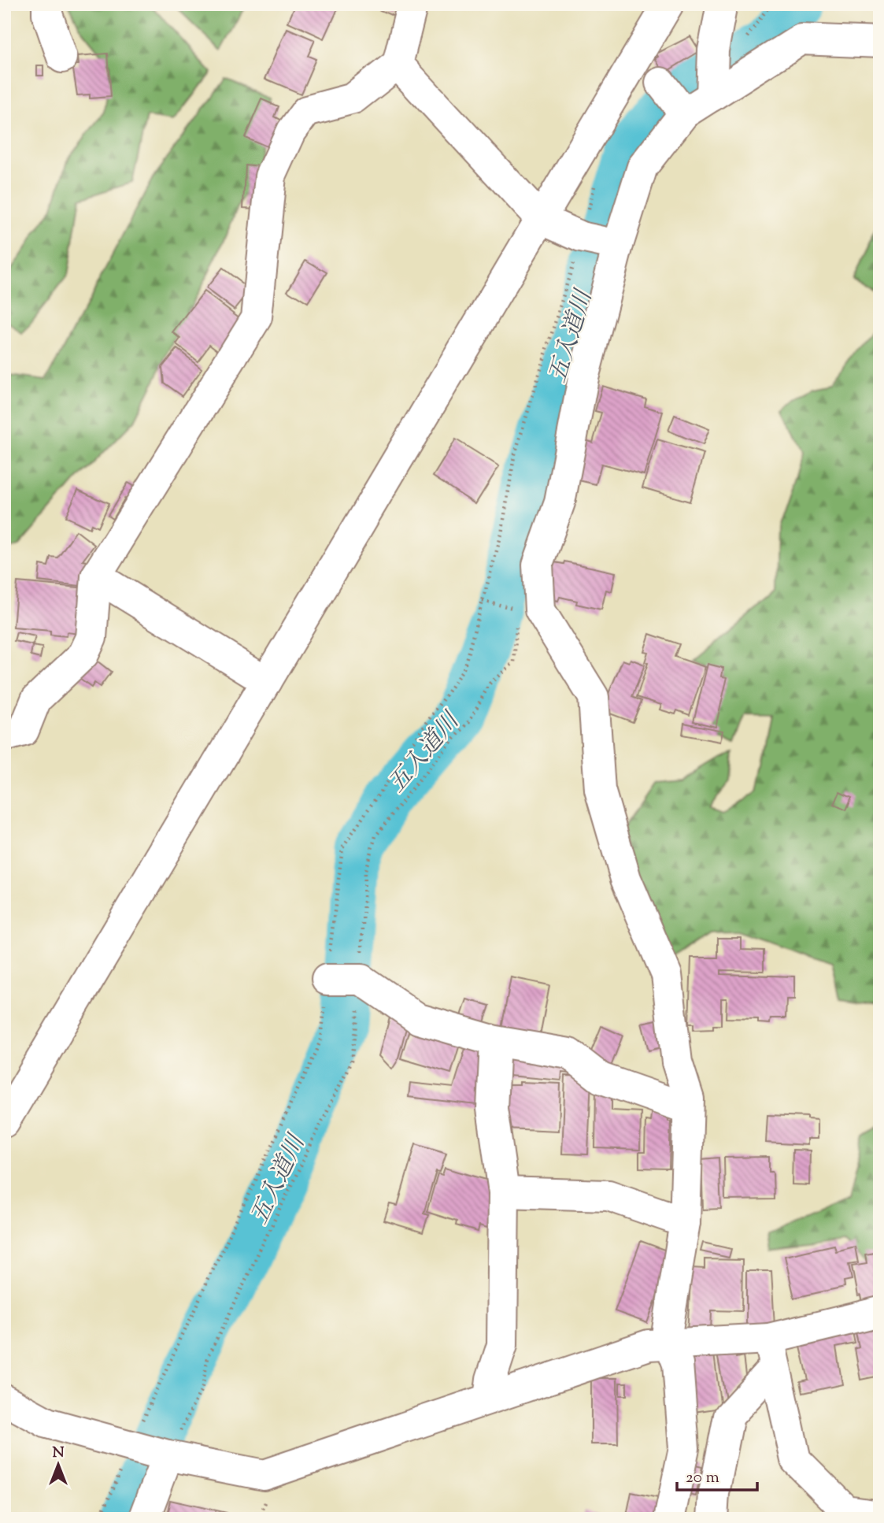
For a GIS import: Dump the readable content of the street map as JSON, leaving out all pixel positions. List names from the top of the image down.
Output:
{
  "water": ["五入道川"],
  "scale_bar": "20 m",
  "north": "top"
}
